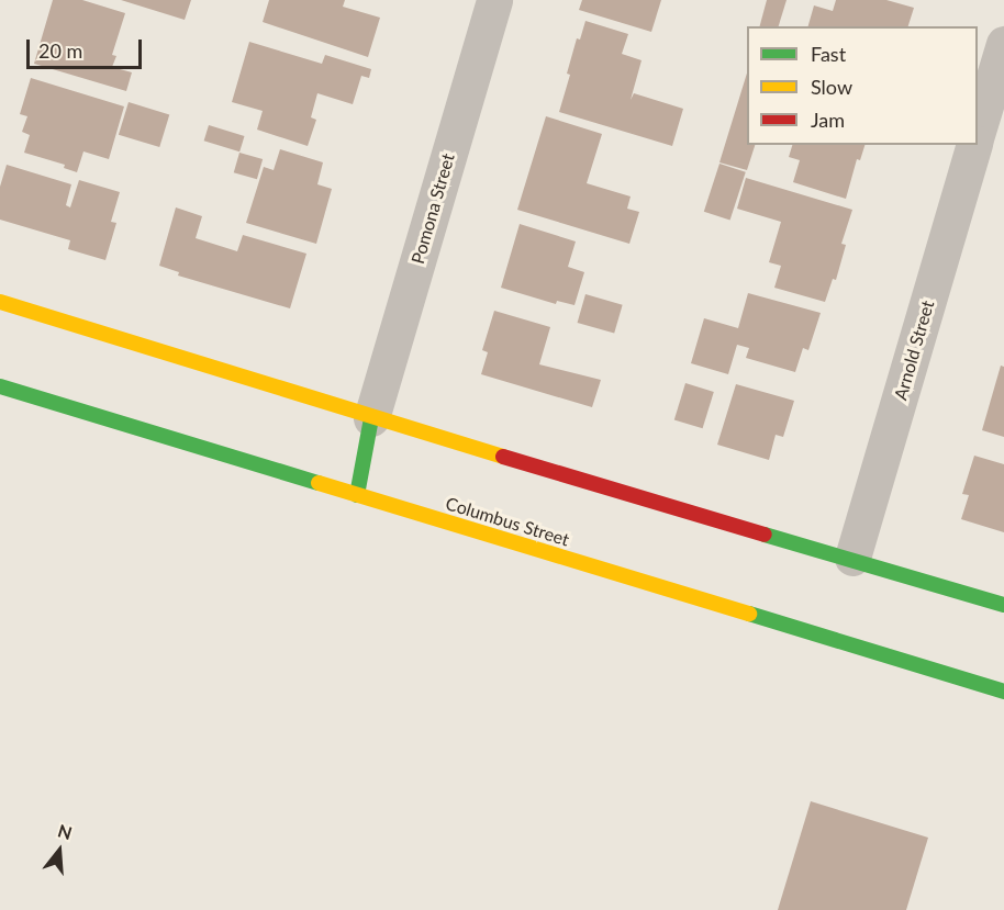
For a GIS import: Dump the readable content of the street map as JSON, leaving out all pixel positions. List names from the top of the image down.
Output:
{
  "streets": {
    "main road": ["Columbus Street"],
    "street": ["Pomona Street", "Arnold Street"]
  },
  "legend": ["Fast", "Slow", "Jam"],
  "scale_bar": "20 m",
  "north": "top"
}
